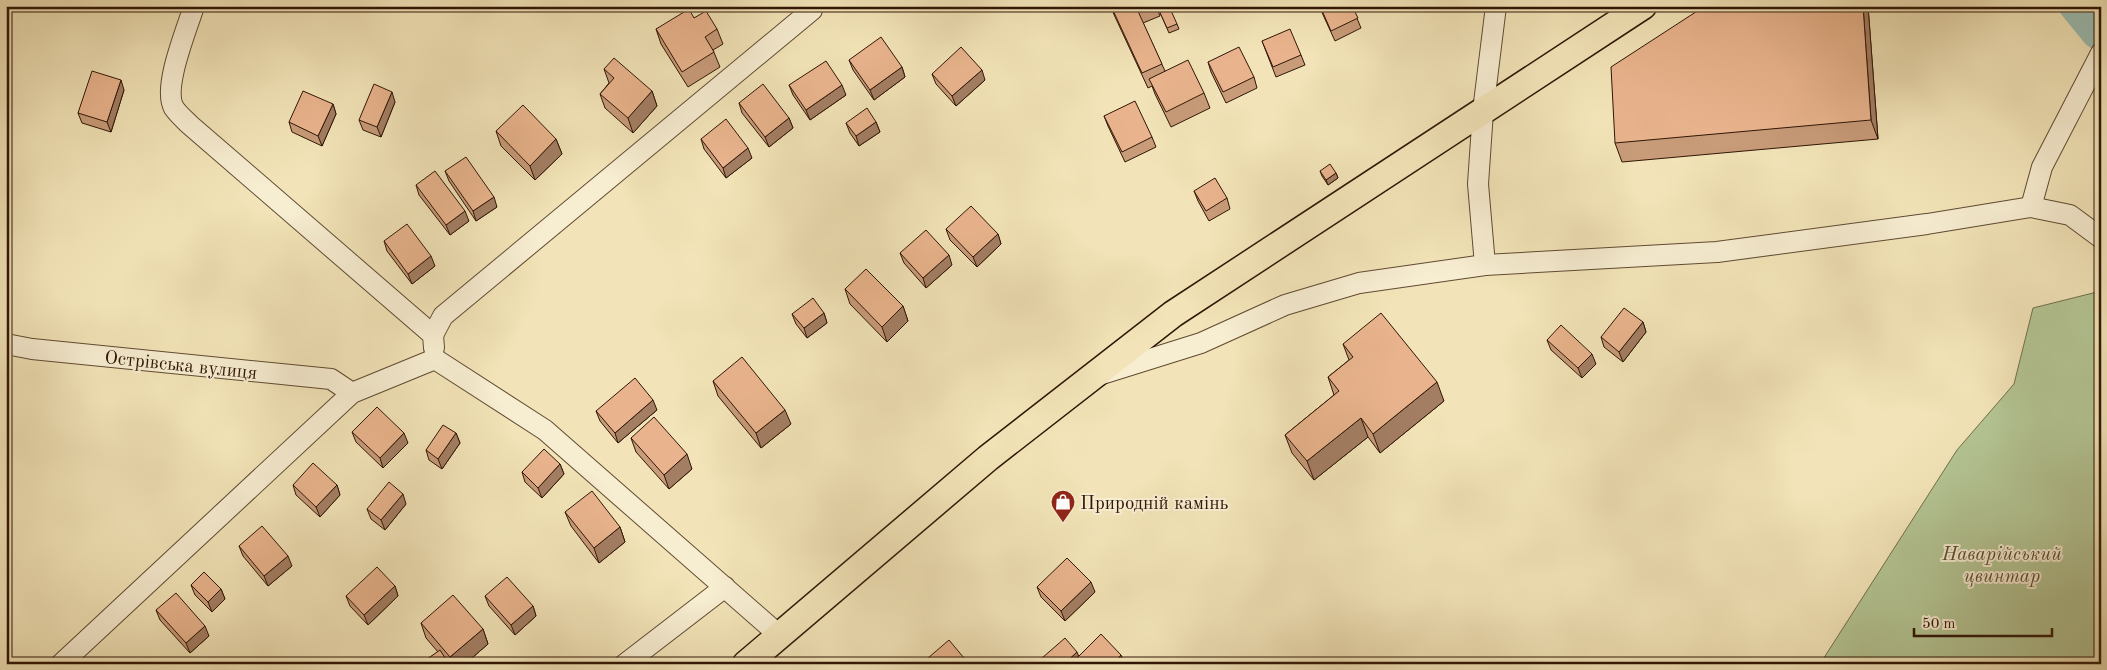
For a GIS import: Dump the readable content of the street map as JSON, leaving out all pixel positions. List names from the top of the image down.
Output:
{
  "streets": {
    "street": ["Острівська вулиця"]
  },
  "parks": ["Наварійський цвинтар"],
  "places": {
    "shop": ["Природній камінь"]
  },
  "scale_bar": "50 m"
}
